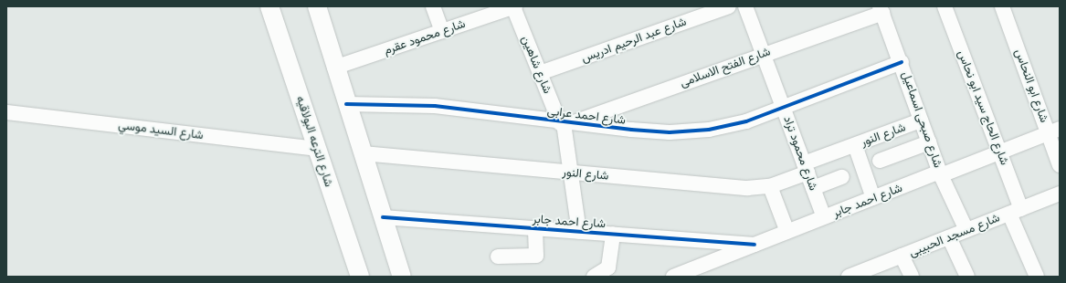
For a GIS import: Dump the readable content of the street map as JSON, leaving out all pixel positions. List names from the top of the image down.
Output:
{
  "streets": {
    "street": [
      "شارع محمود عقرم",
      "شارع عبد الرحيم ادريس",
      "شارع شاهين",
      "شارع الفتح الاسلامى",
      "شارع ابو النحاس",
      "شارع الحاج سيد ابو نحاس",
      "شارع احمد عرابى",
      "شارع صبحى اسماعيل",
      "شارع السيد موسي",
      "شارع النور",
      "شارع الترعه البولاقيه",
      "شارع محمود تراد",
      "شارع احمد جابر",
      "شارع مسجد الحبيبى"
    ]
  },
  "crossings": [
    ["شارع محمود عقرم", "شارع شاهين"],
    ["شارع عبد الرحيم ادريس", "شارع شاهين"],
    ["شارع شاهين", "شارع الفتح الاسلامى"],
    ["شارع شاهين", "شارع احمد عرابى"],
    ["شارع شاهين", "شارع النور"],
    ["شارع شاهين", "شارع احمد جابر"],
    ["شارع الفتح الاسلامى", "شارع احمد عرابى"],
    ["شارع الفتح الاسلامى", "شارع صبحى اسماعيل"],
    ["شارع الفتح الاسلامى", "شارع محمود تراد"],
    ["شارع الحاج سيد ابو نحاس", "شارع مسجد الحبيبى"],
    ["شارع احمد عرابى", "شارع صبحى اسماعيل"],
    ["شارع احمد عرابى", "شارع محمود تراد"],
    ["شارع صبحى اسماعيل", "شارع النور"],
    ["شارع صبحى اسماعيل", "شارع احمد جابر"],
    ["شارع صبحى اسماعيل", "شارع مسجد الحبيبى"],
    ["شارع السيد موسي", "شارع الترعه البولاقيه"],
    ["شارع النور", "شارع محمود تراد"],
    ["شارع محمود تراد", "شارع احمد جابر"]
  ]
}
